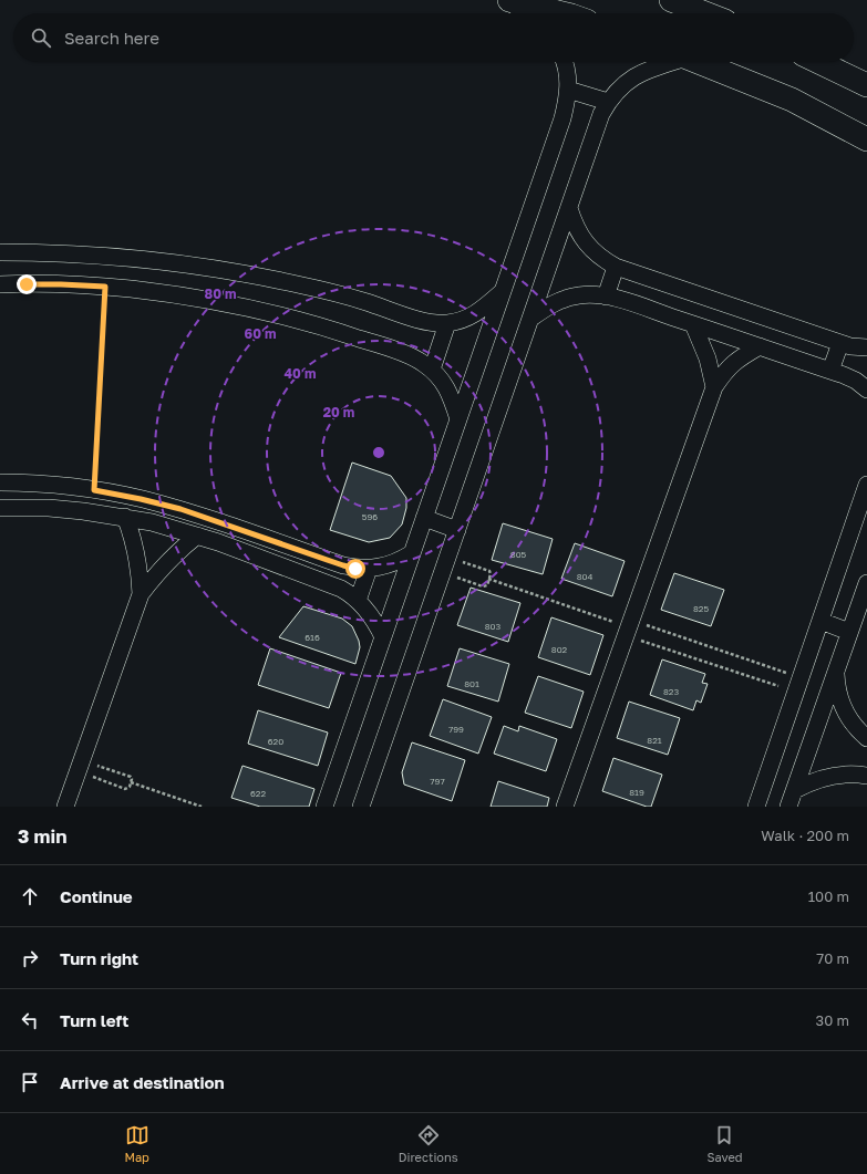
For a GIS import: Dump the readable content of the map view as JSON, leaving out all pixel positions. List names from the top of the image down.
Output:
{
  "house_numbers": [
    "596",
    "805",
    "804",
    "825",
    "803",
    "616",
    "802",
    "801",
    "823",
    "799",
    "821",
    "620",
    "797",
    "819",
    "622"
  ],
  "page": {
    "search": "Search here",
    "heading": ["3 min", "Walk · 200 m"],
    "list": [
      ["Continue", "100 m"],
      ["Turn right", "70 m"],
      ["Turn left", "30 m"],
      "Arrive at destination"
    ],
    "nav": ["Map", "Directions", "Saved"]
  },
  "rings": [
    "80 m",
    "60 m",
    "40 m",
    "20 m"
  ]
}
